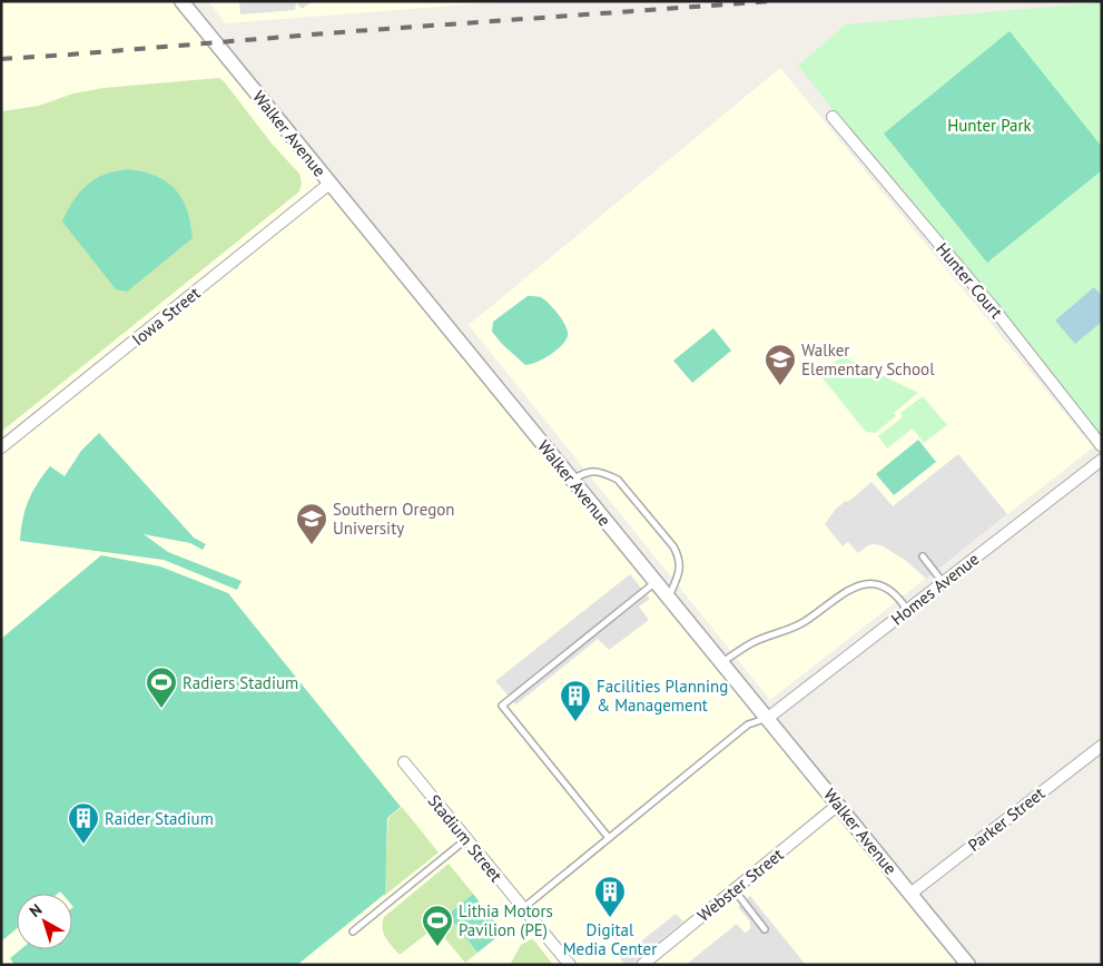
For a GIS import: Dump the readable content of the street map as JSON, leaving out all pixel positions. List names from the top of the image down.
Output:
{
  "streets": {
    "street": [
      "Walker Avenue",
      "Hunter Court",
      "Iowa Street",
      "Homes Avenue",
      "Parker Street",
      "Stadium Street",
      "Webster Street"
    ]
  },
  "crossings": [
    ["Walker Avenue", "Iowa Street"],
    ["Walker Avenue", "Homes Avenue"],
    ["Walker Avenue", "Parker Street"],
    ["Walker Avenue", "Webster Street"]
  ],
  "parks": ["Hunter Park"],
  "places": {
    "school or university": ["Walker Elementary School", "Southern Oregon University"],
    "sports": ["Radiers Stadium", "Lithia Motors Pavilion (PE)"],
    "building": ["Facilities Planning & Management", "Raider Stadium", "Digital Media Center"]
  },
  "north": "top left"
}
